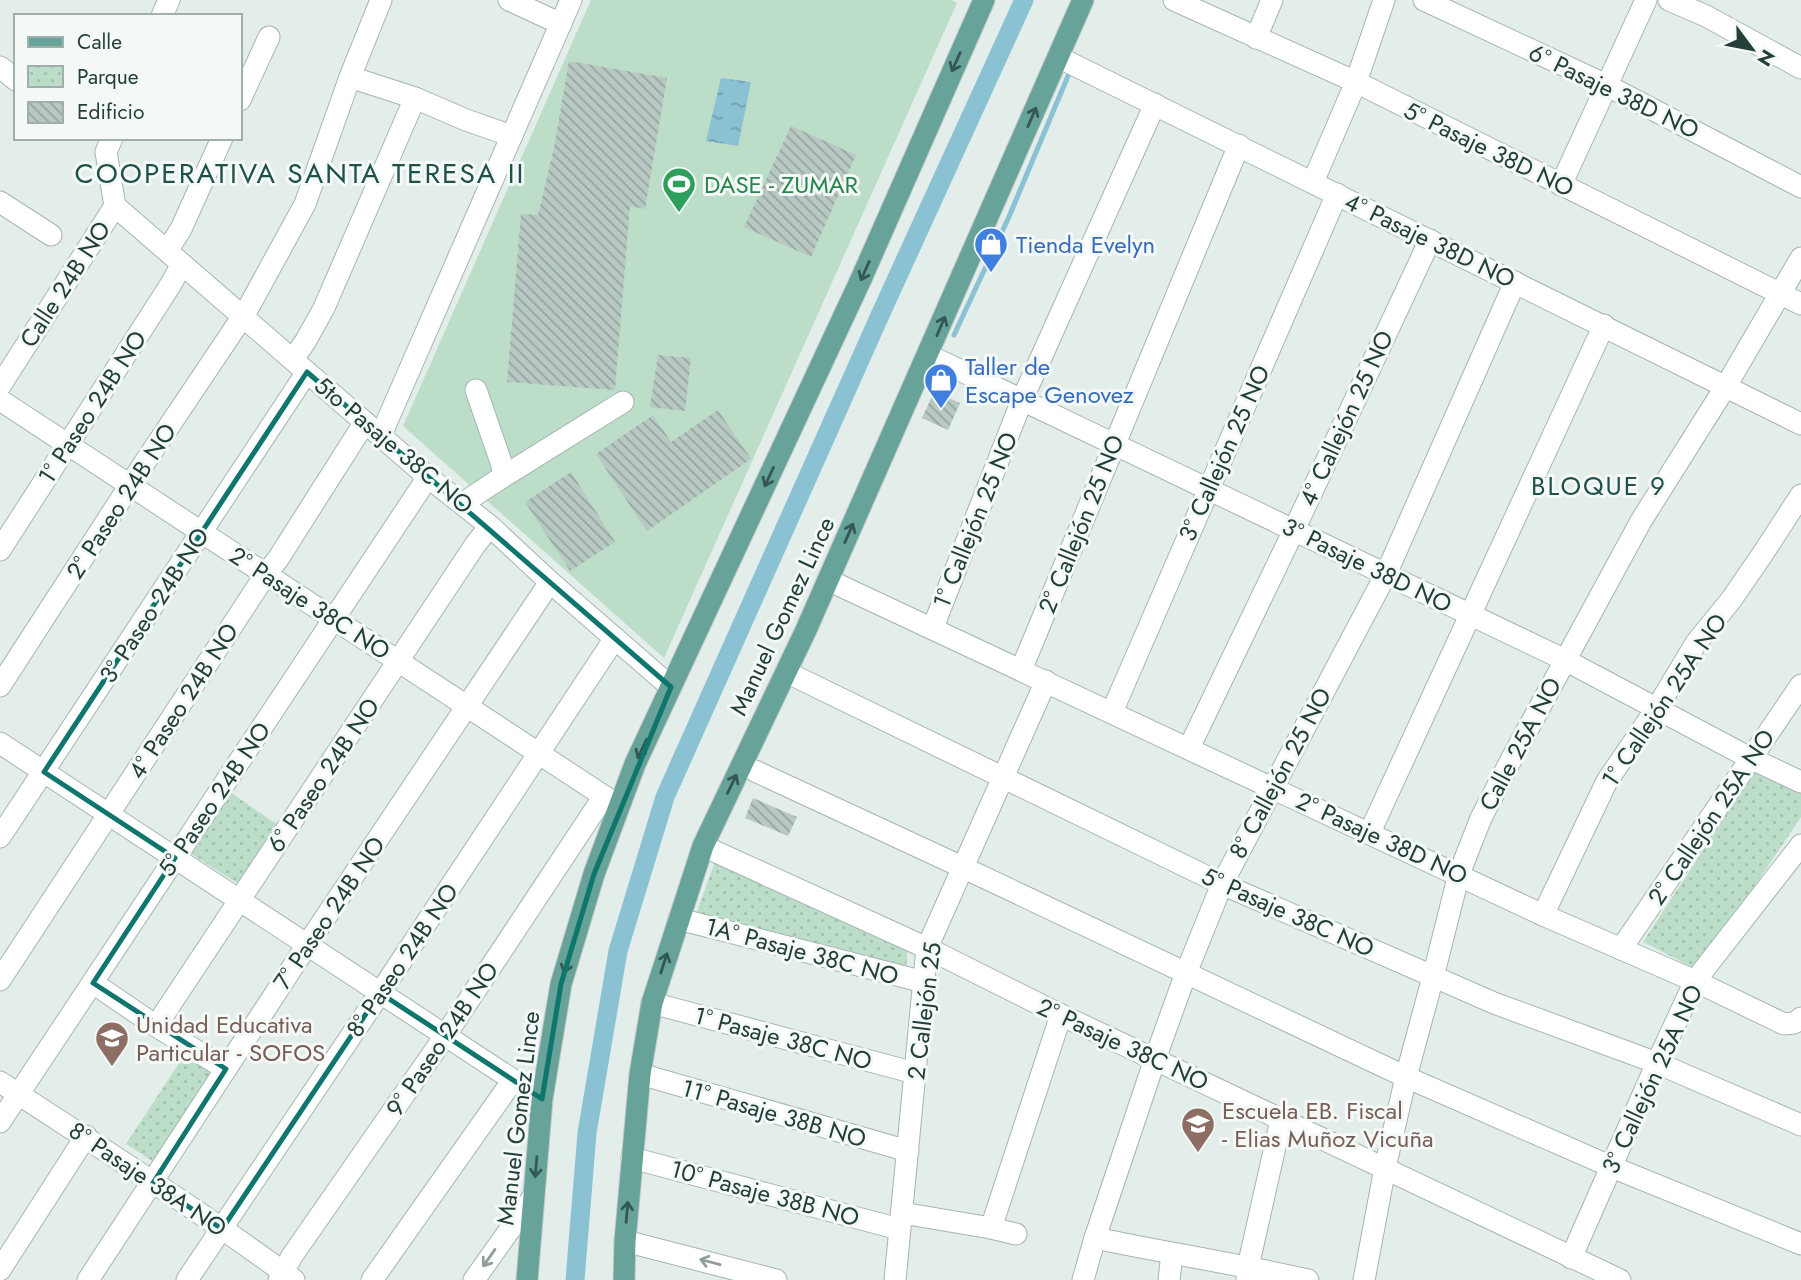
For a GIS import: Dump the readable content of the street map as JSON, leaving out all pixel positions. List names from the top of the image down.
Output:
{
  "streets": {
    "main road": ["Manuel Gomez Lince"],
    "street": [
      "6° Pasaje 38D NO",
      "5° Pasaje 38D NO",
      "4° Pasaje 38D NO",
      "Calle 24B NO",
      "1° Paseo 24B NO",
      "4° Callejón 25 NO",
      "5to Pasaje 38C NO",
      "3° Callejón 25 NO",
      "2° Paseo 24B NO",
      "1° Callejón 25 NO",
      "2° Callejón 25 NO",
      "3° Pasaje 38D NO",
      "2° Pasaje 38C NO",
      "3° Paseo 24B NO",
      "1° Callejón 25A NO",
      "4° Paseo 24B NO",
      "Calle 25A NO",
      "8° Callejón 25 NO",
      "6° Paseo 24B NO",
      "5° Paseo 24B NO",
      "2° Callejón 25A NO",
      "2° Pasaje 38D NO",
      "5° Pasaje 38C NO",
      "7° Paseo 24B NO",
      "1A° Pasaje 38C NO",
      "8° Paseo 24B NO",
      "2 Callejón 25",
      "1° Pasaje 38C NO",
      "9° Paseo 24B NO",
      "3° Callejón 25A NO",
      "11° Pasaje 38B NO",
      "8° Pasaje 38A NO",
      "10° Pasaje 38B NO"
    ]
  },
  "crossings": [
    ["5° Pasaje 38D NO", "Calle 25A NO"],
    ["4° Pasaje 38D NO", "4° Callejón 25 NO"],
    ["4° Pasaje 38D NO", "3° Callejón 25 NO"],
    ["4° Pasaje 38D NO", "1° Callejón 25 NO"],
    ["4° Pasaje 38D NO", "2° Callejón 25 NO"],
    ["4° Pasaje 38D NO", "Manuel Gomez Lince"],
    ["4° Pasaje 38D NO", "Calle 25A NO"],
    ["4° Pasaje 38D NO", "8° Callejón 25 NO"],
    ["Calle 24B NO", "5to Pasaje 38C NO"],
    ["1° Paseo 24B NO", "5to Pasaje 38C NO"],
    ["1° Paseo 24B NO", "2° Pasaje 38C NO"],
    ["4° Callejón 25 NO", "3° Pasaje 38D NO"],
    ["4° Callejón 25 NO", "2° Pasaje 38D NO"],
    ["5to Pasaje 38C NO", "2° Paseo 24B NO"],
    ["5to Pasaje 38C NO", "3° Paseo 24B NO"],
    ["5to Pasaje 38C NO", "Manuel Gomez Lince"],
    ["5to Pasaje 38C NO", "4° Paseo 24B NO"],
    ["5to Pasaje 38C NO", "6° Paseo 24B NO"],
    ["5to Pasaje 38C NO", "5° Paseo 24B NO"],
    ["5to Pasaje 38C NO", "7° Paseo 24B NO"],
    ["5to Pasaje 38C NO", "8° Paseo 24B NO"],
    ["3° Callejón 25 NO", "3° Pasaje 38D NO"],
    ["3° Callejón 25 NO", "2° Pasaje 38D NO"],
    ["2° Paseo 24B NO", "2° Pasaje 38C NO"],
    ["1° Callejón 25 NO", "3° Pasaje 38D NO"],
    ["1° Callejón 25 NO", "2° Pasaje 38D NO"],
    ["2° Callejón 25 NO", "3° Pasaje 38D NO"],
    ["2° Callejón 25 NO", "2° Pasaje 38D NO"],
    ["3° Pasaje 38D NO", "Manuel Gomez Lince"],
    ["3° Pasaje 38D NO", "1° Callejón 25A NO"],
    ["3° Pasaje 38D NO", "Calle 25A NO"],
    ["3° Pasaje 38D NO", "8° Callejón 25 NO"],
    ["3° Pasaje 38D NO", "2° Callejón 25A NO"],
    ["2° Pasaje 38C NO", "3° Paseo 24B NO"],
    ["2° Pasaje 38C NO", "Manuel Gomez Lince"],
    ["2° Pasaje 38C NO", "4° Paseo 24B NO"],
    ["2° Pasaje 38C NO", "Calle 25A NO"],
    ["2° Pasaje 38C NO", "8° Callejón 25 NO"],
    ["2° Pasaje 38C NO", "6° Paseo 24B NO"],
    ["2° Pasaje 38C NO", "5° Paseo 24B NO"],
    ["2° Pasaje 38C NO", "7° Paseo 24B NO"],
    ["2° Pasaje 38C NO", "8° Paseo 24B NO"],
    ["2° Pasaje 38C NO", "2 Callejón 25"],
    ["2° Pasaje 38C NO", "9° Paseo 24B NO"],
    ["2° Pasaje 38C NO", "3° Callejón 25A NO"],
    ["Manuel Gomez Lince", "2° Pasaje 38D NO"],
    ["Manuel Gomez Lince", "5° Pasaje 38C NO"],
    ["Manuel Gomez Lince", "1A° Pasaje 38C NO"],
    ["Manuel Gomez Lince", "1° Pasaje 38C NO"],
    ["Manuel Gomez Lince", "9° Paseo 24B NO"],
    ["Manuel Gomez Lince", "11° Pasaje 38B NO"],
    ["Manuel Gomez Lince", "10° Pasaje 38B NO"],
    ["1° Callejón 25A NO", "2° Pasaje 38D NO"],
    ["Calle 25A NO", "2° Pasaje 38D NO"],
    ["Calle 25A NO", "5° Pasaje 38C NO"],
    ["8° Callejón 25 NO", "2° Pasaje 38D NO"],
    ["8° Callejón 25 NO", "5° Pasaje 38C NO"],
    ["5° Paseo 24B NO", "8° Pasaje 38A NO"],
    ["2° Callejón 25A NO", "2° Pasaje 38D NO"],
    ["2° Pasaje 38D NO", "2 Callejón 25"],
    ["2° Pasaje 38D NO", "3° Callejón 25A NO"],
    ["5° Pasaje 38C NO", "2 Callejón 25"],
    ["5° Pasaje 38C NO", "3° Callejón 25A NO"],
    ["7° Paseo 24B NO", "8° Pasaje 38A NO"],
    ["1A° Pasaje 38C NO", "2 Callejón 25"],
    ["8° Paseo 24B NO", "8° Pasaje 38A NO"],
    ["2 Callejón 25", "1° Pasaje 38C NO"],
    ["2 Callejón 25", "11° Pasaje 38B NO"],
    ["2 Callejón 25", "10° Pasaje 38B NO"],
    ["9° Paseo 24B NO", "8° Pasaje 38A NO"]
  ],
  "districts": ["COOPERATIVA SANTA TERESA II", "BLOQUE 9"],
  "places": {
    "sports": ["DASE - ZUMAR"],
    "shop": ["Tienda Evelyn", "Taller de Escape Genovez"],
    "school or university": ["Unidad Educativa Particular - SOFOS", "Escuela EB. Fiscal - Elias Muñoz Vicuña"]
  },
  "legend": ["Calle", "Parque", "Edificio"],
  "north": "bottom right"
}
